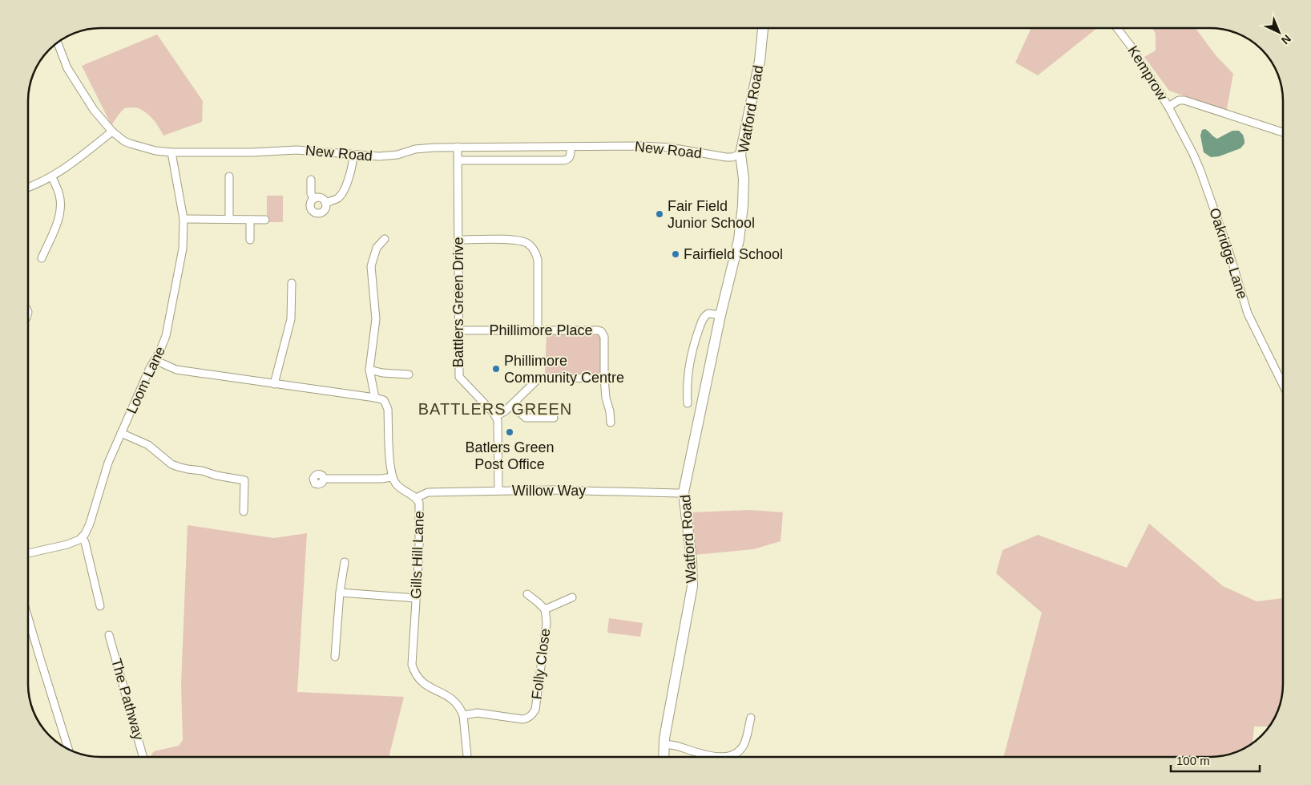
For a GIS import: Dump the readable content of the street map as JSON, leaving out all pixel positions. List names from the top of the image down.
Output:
{
  "streets": {
    "main road": ["Watford Road"],
    "street": [
      "Kemprow",
      "New Road",
      "Oakridge Lane",
      "Battlers Green Drive",
      "Phillimore Place",
      "Loom Lane",
      "Willow Way",
      "Gills Hill Lane",
      "Folly Close",
      "The Pathway"
    ]
  },
  "crossings": [
    ["Kemprow", "Oakridge Lane"],
    ["Watford Road", "New Road"],
    ["Watford Road", "Willow Way"],
    ["New Road", "Battlers Green Drive"],
    ["New Road", "Loom Lane"],
    ["Battlers Green Drive", "Phillimore Place"],
    ["Willow Way", "Gills Hill Lane"],
    ["Gills Hill Lane", "Folly Close"]
  ],
  "districts": ["BATTLERS GREEN"],
  "places": [
    "Fair Field Junior School",
    "Fairfield School",
    "Phillimore Community Centre",
    "Batlers Green Post Office"
  ],
  "scale_bar": "100 m",
  "north": "bottom right"
}
